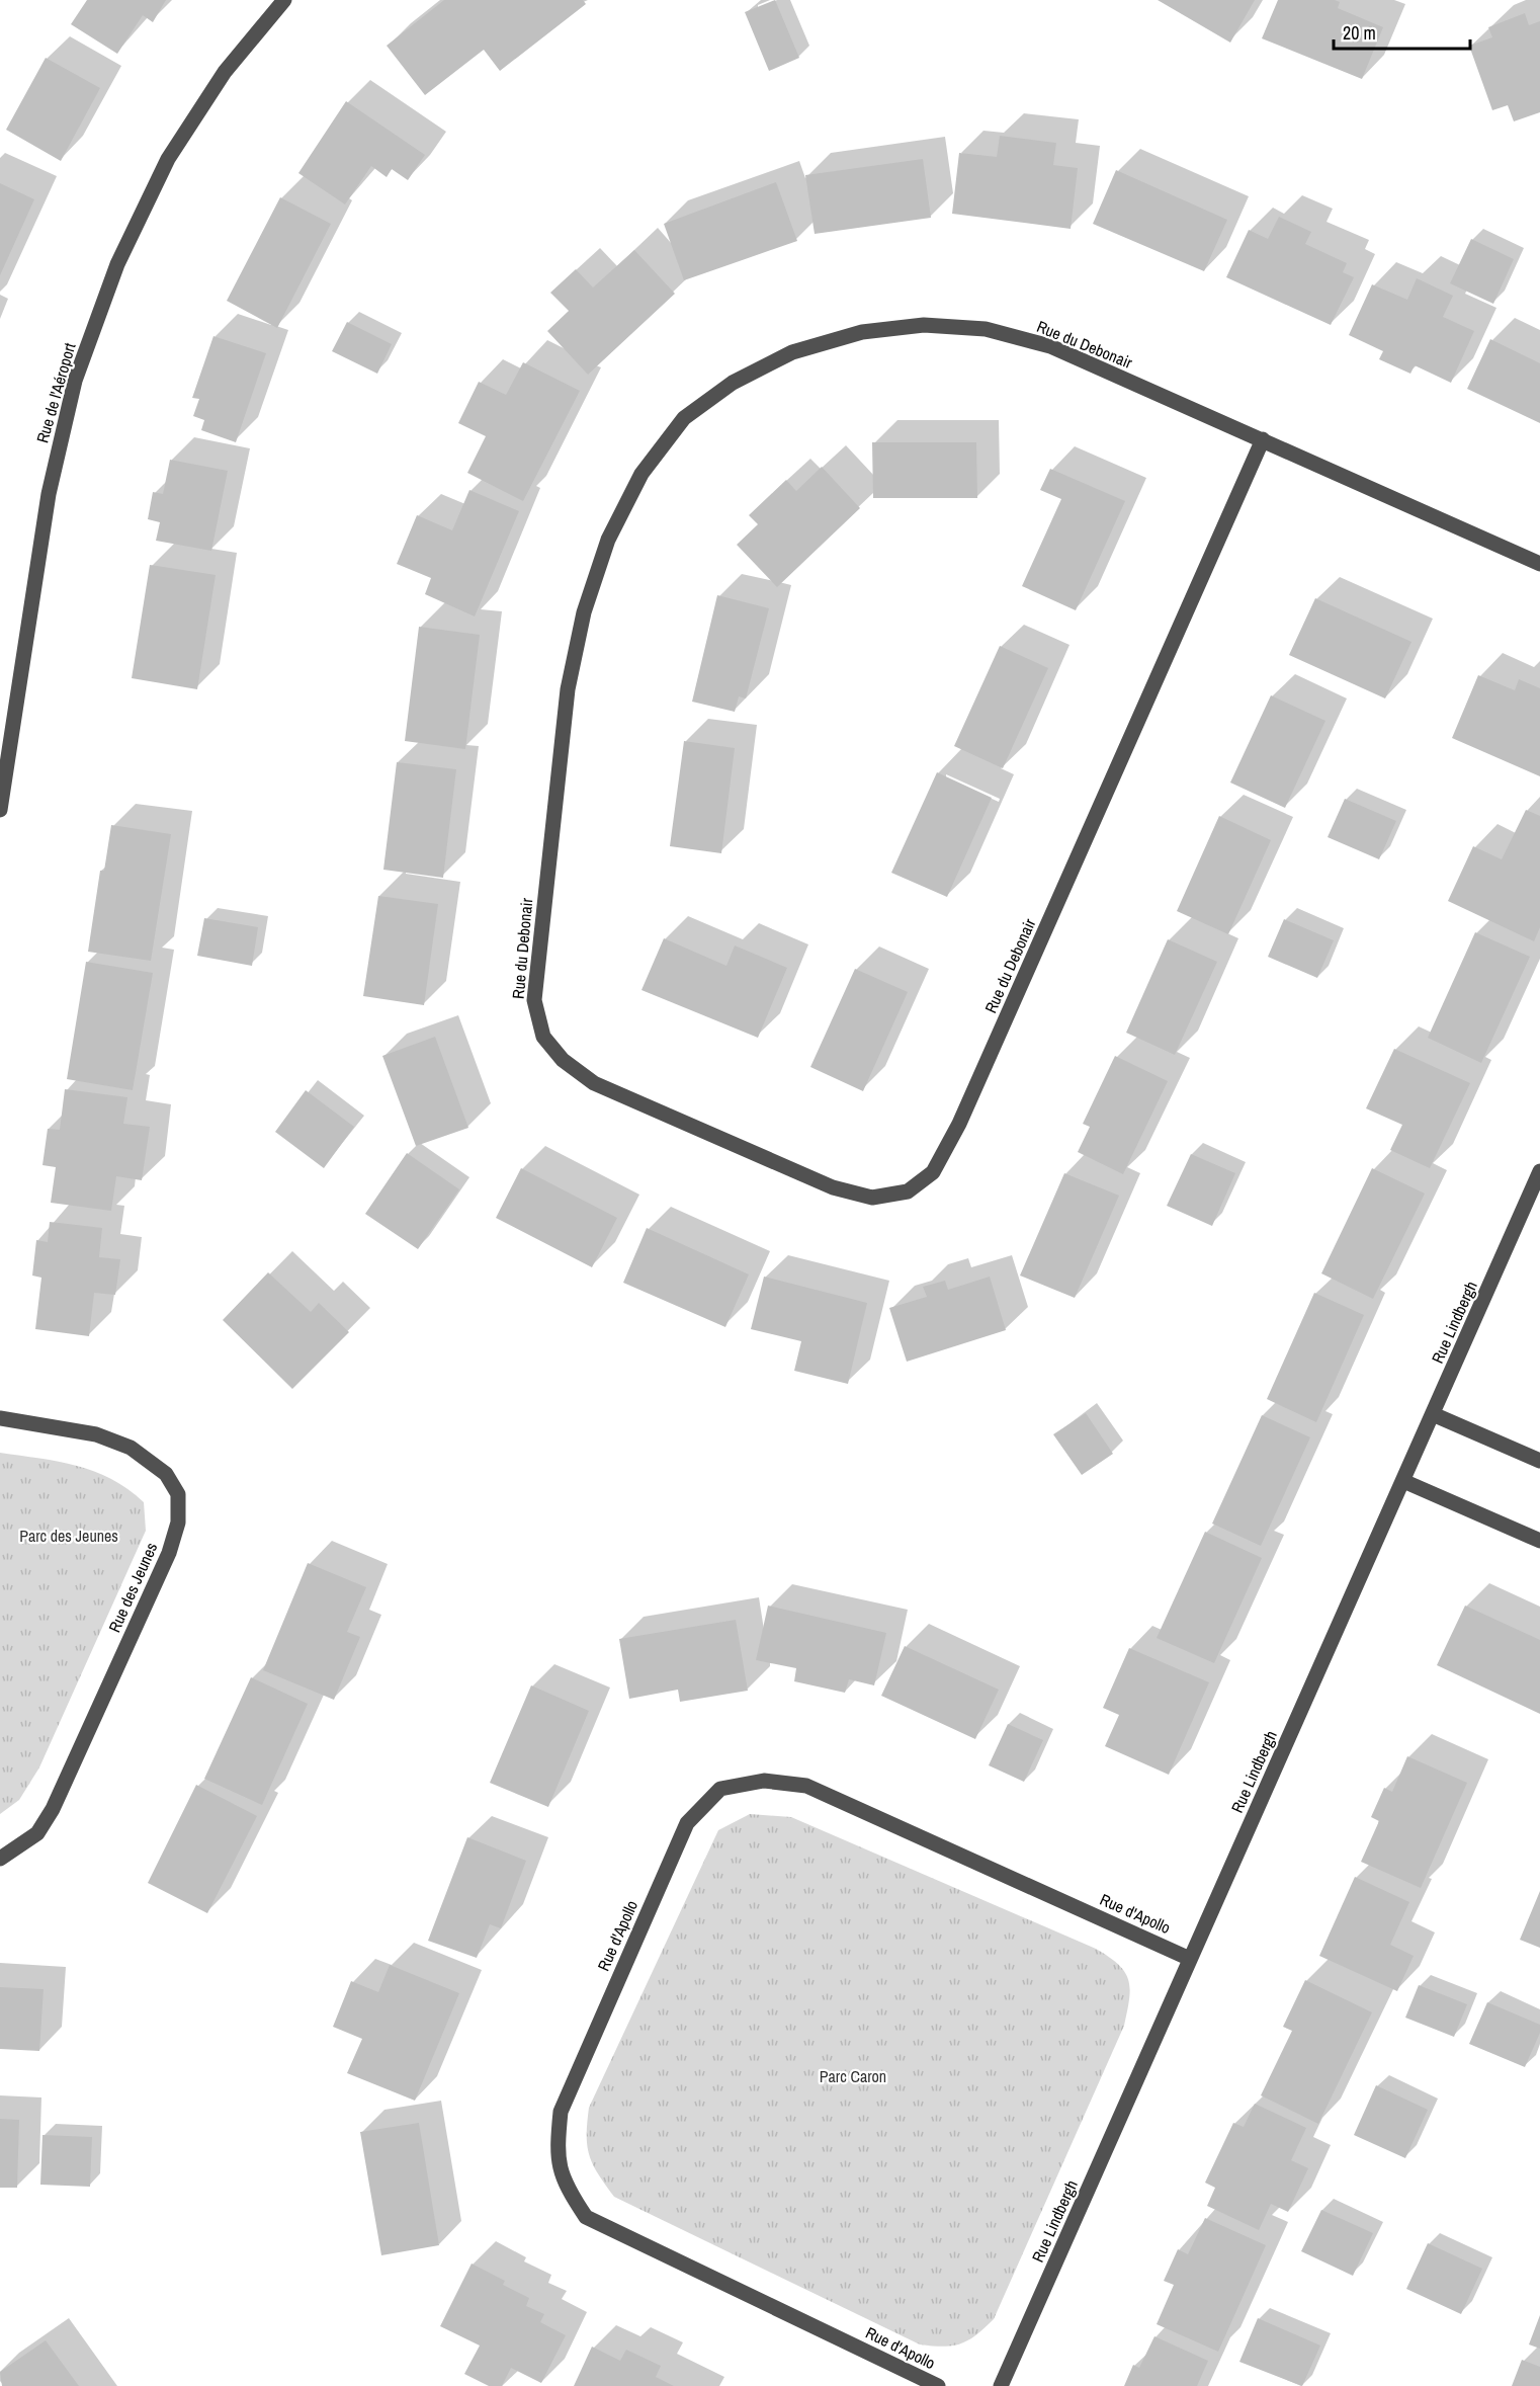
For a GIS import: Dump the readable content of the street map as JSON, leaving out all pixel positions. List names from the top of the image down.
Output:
{
  "streets": {
    "street": [
      "Rue du Debonair",
      "Rue de l'Aéroport",
      "Rue Lindbergh",
      "Rue des Jeunes",
      "Rue d'Apollo"
    ]
  },
  "crossings": [
    ["Rue Lindbergh", "Rue d'Apollo"]
  ],
  "parks": ["Parc des Jeunes", "Parc Caron"],
  "scale_bar": "20 m"
}
